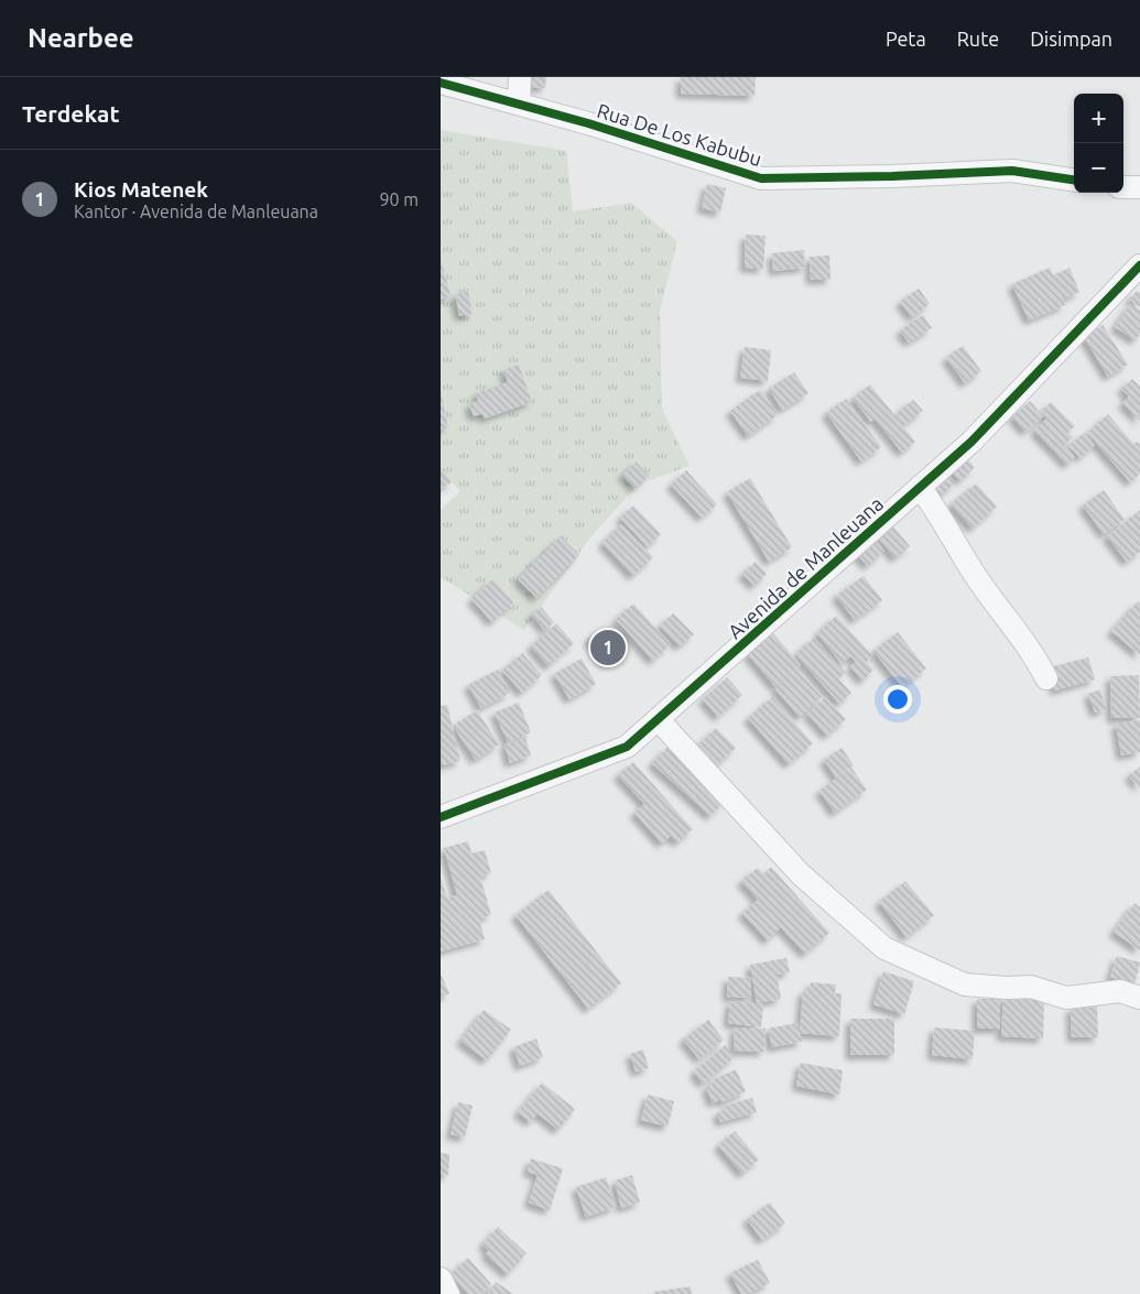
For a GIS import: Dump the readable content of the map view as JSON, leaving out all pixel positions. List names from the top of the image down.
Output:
{
  "streets": {
    "street": ["Rua De Los Kabubu", "Avenida de Manleuana"]
  },
  "page": {
    "header": "Nearbee",
    "nav": ["Peta", "Rute", "Disimpan"],
    "heading": "Terdekat",
    "map_buttons": ["+", "−"],
    "list": [
      {
        "mark": "1",
        "name": "Kios Matenek",
        "note": "Kantor · Avenida de Manleuana",
        "value": "90 m"
      }
    ],
    "pins": "1"
  }
}
